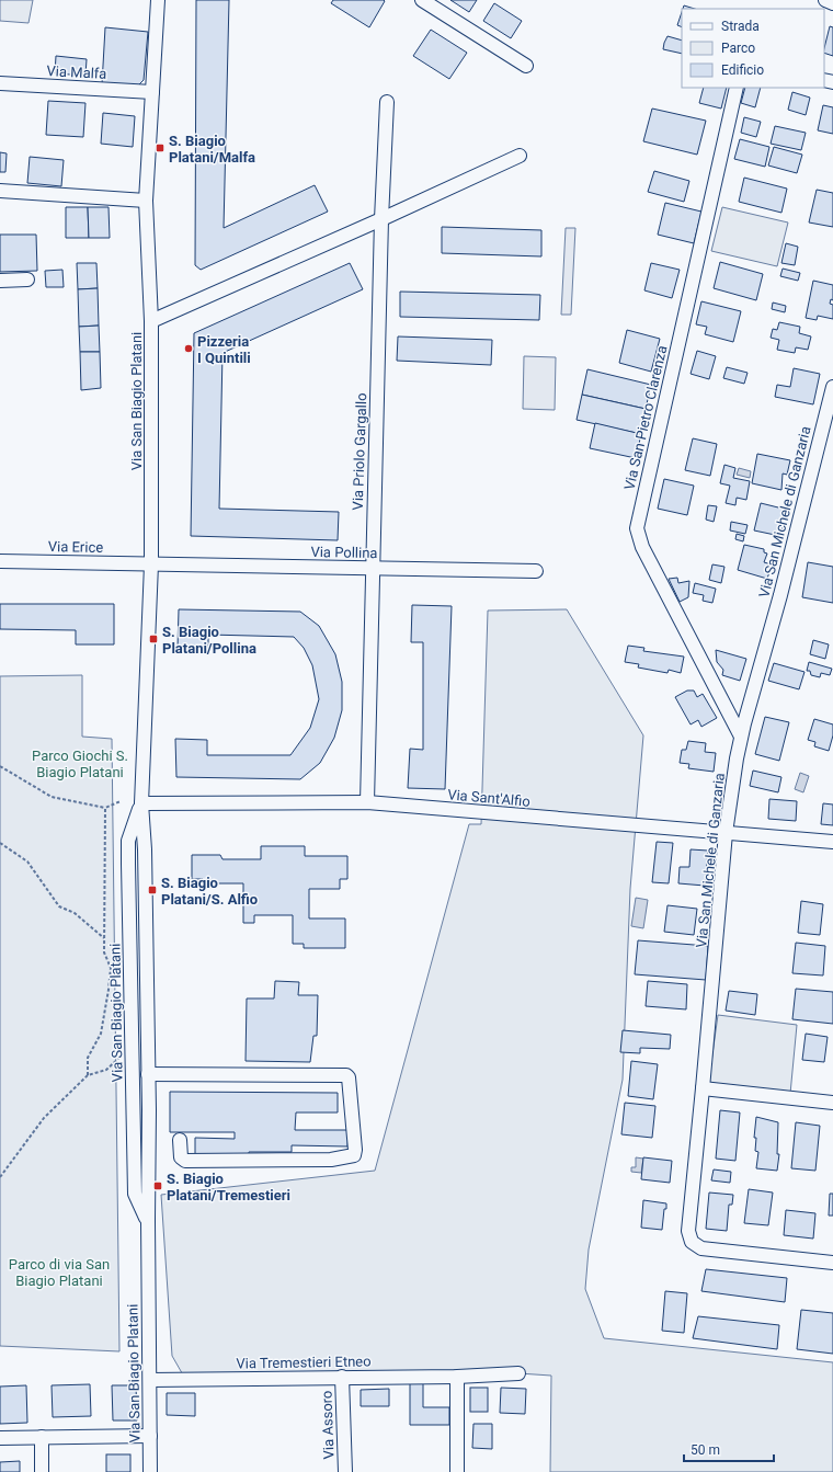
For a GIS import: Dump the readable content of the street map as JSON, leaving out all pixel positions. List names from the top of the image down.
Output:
{
  "streets": {
    "street": [
      "Via Malfa",
      "Via San Biagio Platani",
      "Via San Pietro Clarenza",
      "Via Priolo Gargallo",
      "Via San Michele di Ganzaria",
      "Via Erice",
      "Via Pollina",
      "Via Sant'Alfio",
      "Via Tremestieri Etneo",
      "Via Assoro"
    ]
  },
  "crossings": [
    ["Via Malfa", "Via San Biagio Platani"],
    ["Via San Biagio Platani", "Via Erice"],
    ["Via San Biagio Platani", "Via Pollina"],
    ["Via San Biagio Platani", "Via Sant'Alfio"],
    ["Via San Biagio Platani", "Via Tremestieri Etneo"],
    ["Via San Pietro Clarenza", "Via San Michele di Ganzaria"],
    ["Via Priolo Gargallo", "Via Pollina"],
    ["Via Priolo Gargallo", "Via Sant'Alfio"],
    ["Via San Michele di Ganzaria", "Via Sant'Alfio"],
    ["Via Erice", "Via Pollina"],
    ["Via Tremestieri Etneo", "Via Assoro"]
  ],
  "parks": ["Parco Giochi S. Biagio Platani", "Parco di via San Biagio Platani"],
  "places": {
    "transit": [
      "S. Biagio Platani/Malfa",
      "S. Biagio Platani/Pollina",
      "S. Biagio Platani/S. Alfio",
      "S. Biagio Platani/Tremestieri"
    ],
    "other": ["Pizzeria I Quintili"]
  },
  "legend": ["Strada", "Parco", "Edificio"],
  "scale_bar": "50 m"
}
